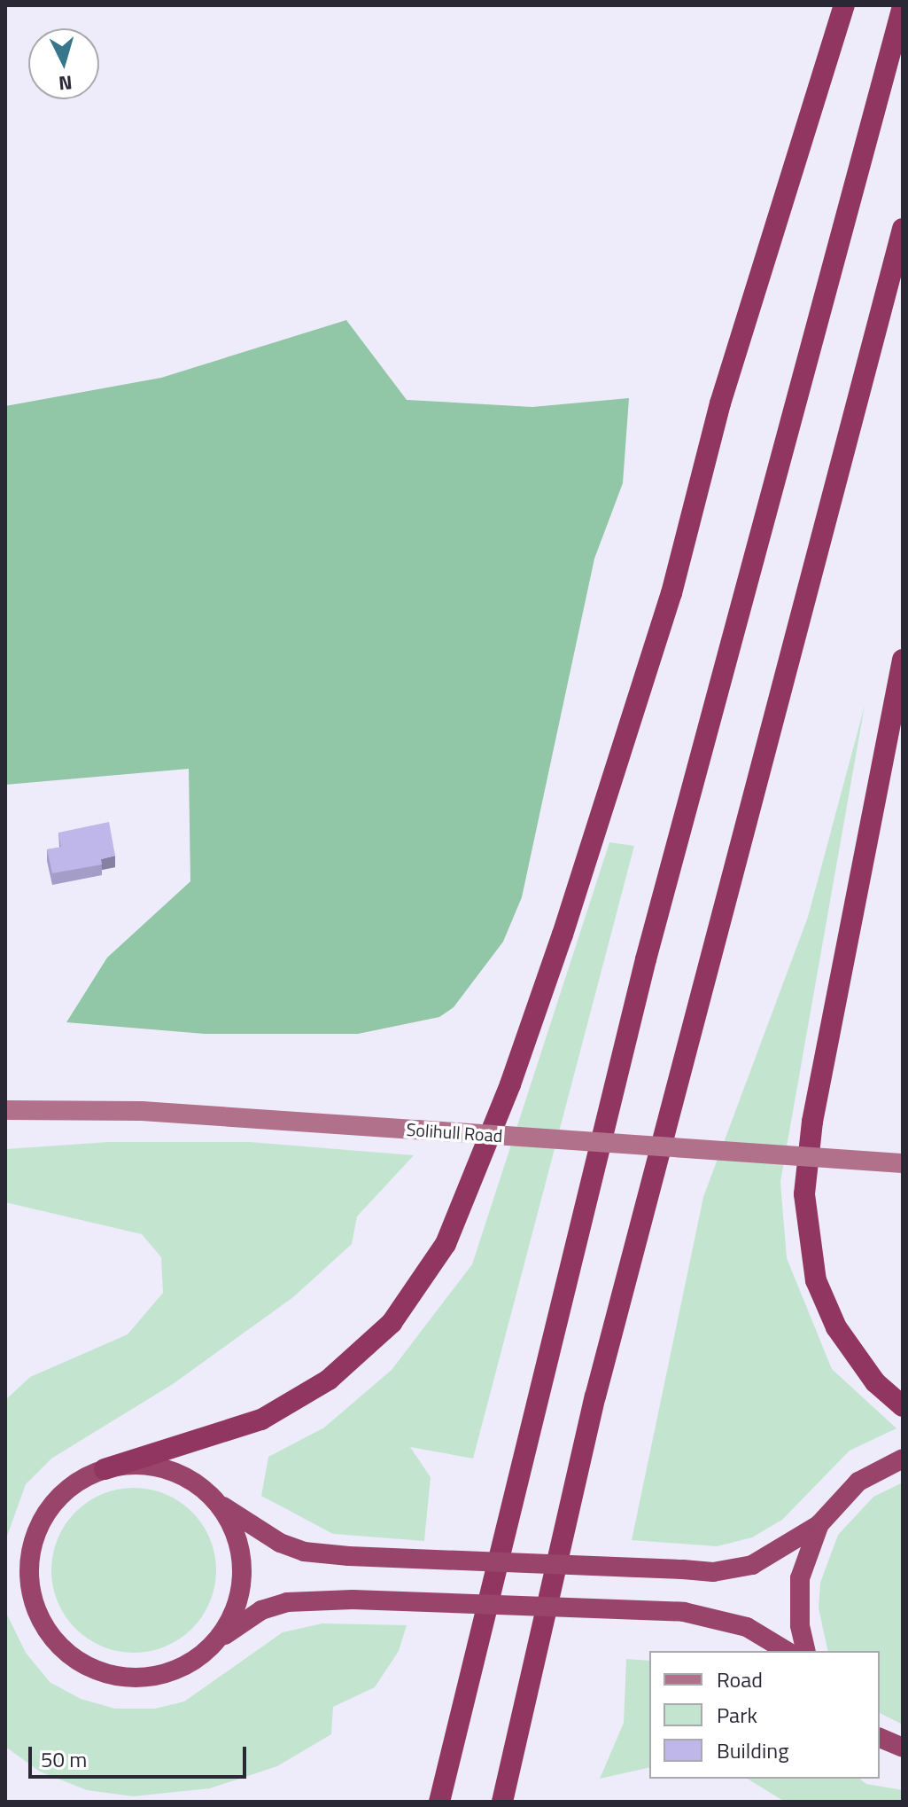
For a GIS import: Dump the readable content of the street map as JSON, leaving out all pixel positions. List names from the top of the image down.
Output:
{
  "streets": {
    "main road": ["Solihull Road"]
  },
  "legend": ["Road", "Park", "Building"],
  "scale_bar": "50 m",
  "north": "bottom"
}
